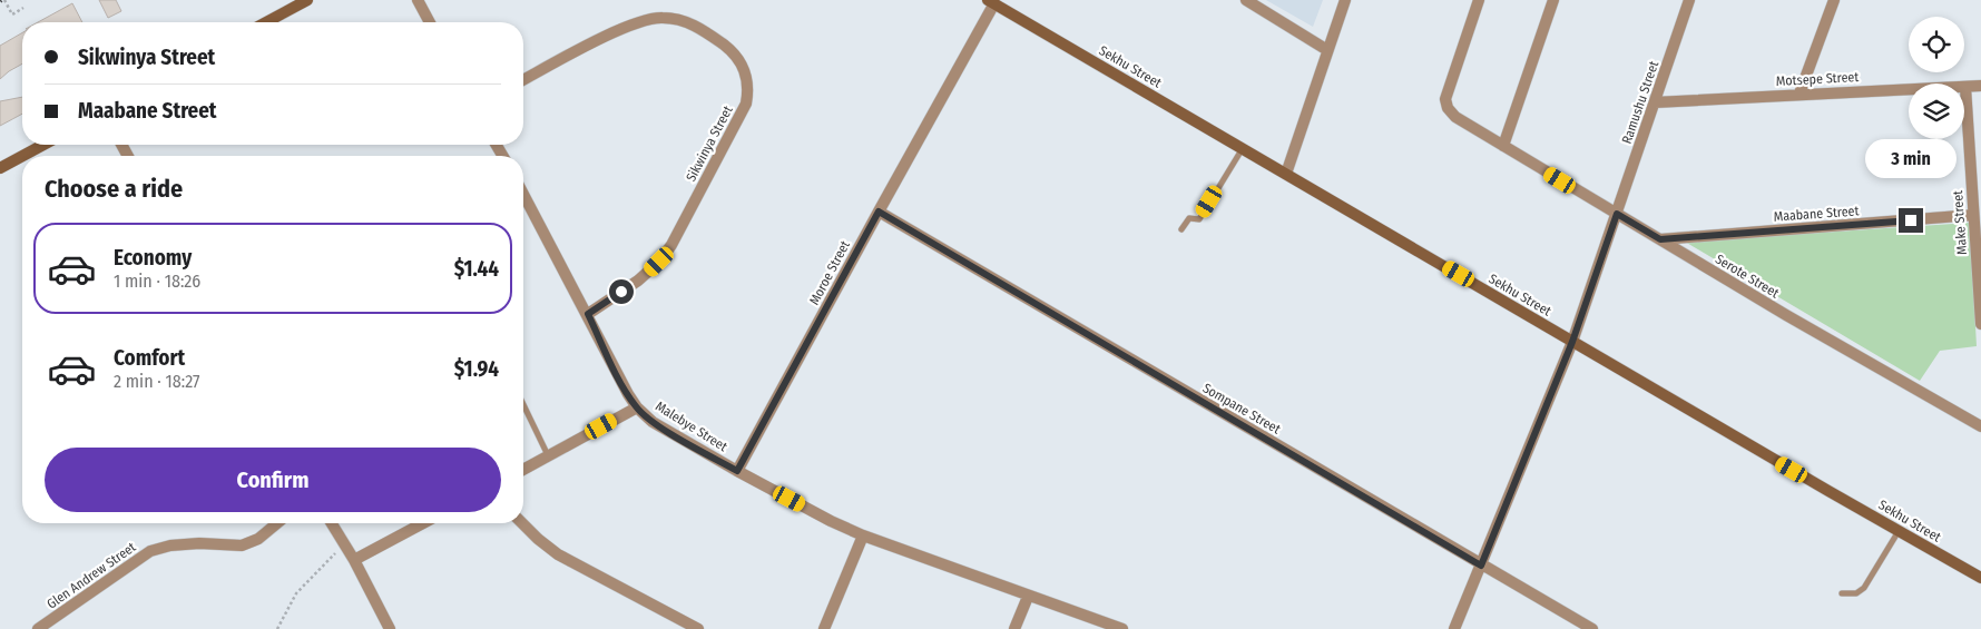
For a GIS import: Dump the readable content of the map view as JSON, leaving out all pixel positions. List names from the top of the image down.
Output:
{
  "streets": {
    "street": [
      "Sekhu Street",
      "Motsepe Street",
      "Ramushu Street",
      "Sikwinya Street",
      "Maabane Street",
      "Make Street",
      "Moroe Street",
      "Serote Street",
      "Sompane Street",
      "Malebye Street",
      "Glen Andrew Street"
    ]
  },
  "crossings": [
    ["Sekhu Street", "Ramushu Street"],
    ["Sekhu Street", "Moroe Street"],
    ["Motsepe Street", "Ramushu Street"],
    ["Motsepe Street", "Make Street"],
    ["Ramushu Street", "Serote Street"],
    ["Ramushu Street", "Sompane Street"],
    ["Sikwinya Street", "Malebye Street"],
    ["Maabane Street", "Make Street"],
    ["Maabane Street", "Serote Street"],
    ["Moroe Street", "Sompane Street"],
    ["Moroe Street", "Malebye Street"]
  ],
  "page": {
    "banner": ["Sikwinya Street", "Maabane Street"],
    "bubble": "3 min",
    "heading": "Choose a ride",
    "list": [
      {
        "name": "Economy",
        "note": "1 min · 18:26",
        "value": "$1.44"
      },
      {
        "name": "Comfort",
        "note": "2 min · 18:27",
        "value": "$1.94"
      }
    ],
    "buttons": "Confirm"
  }
}
